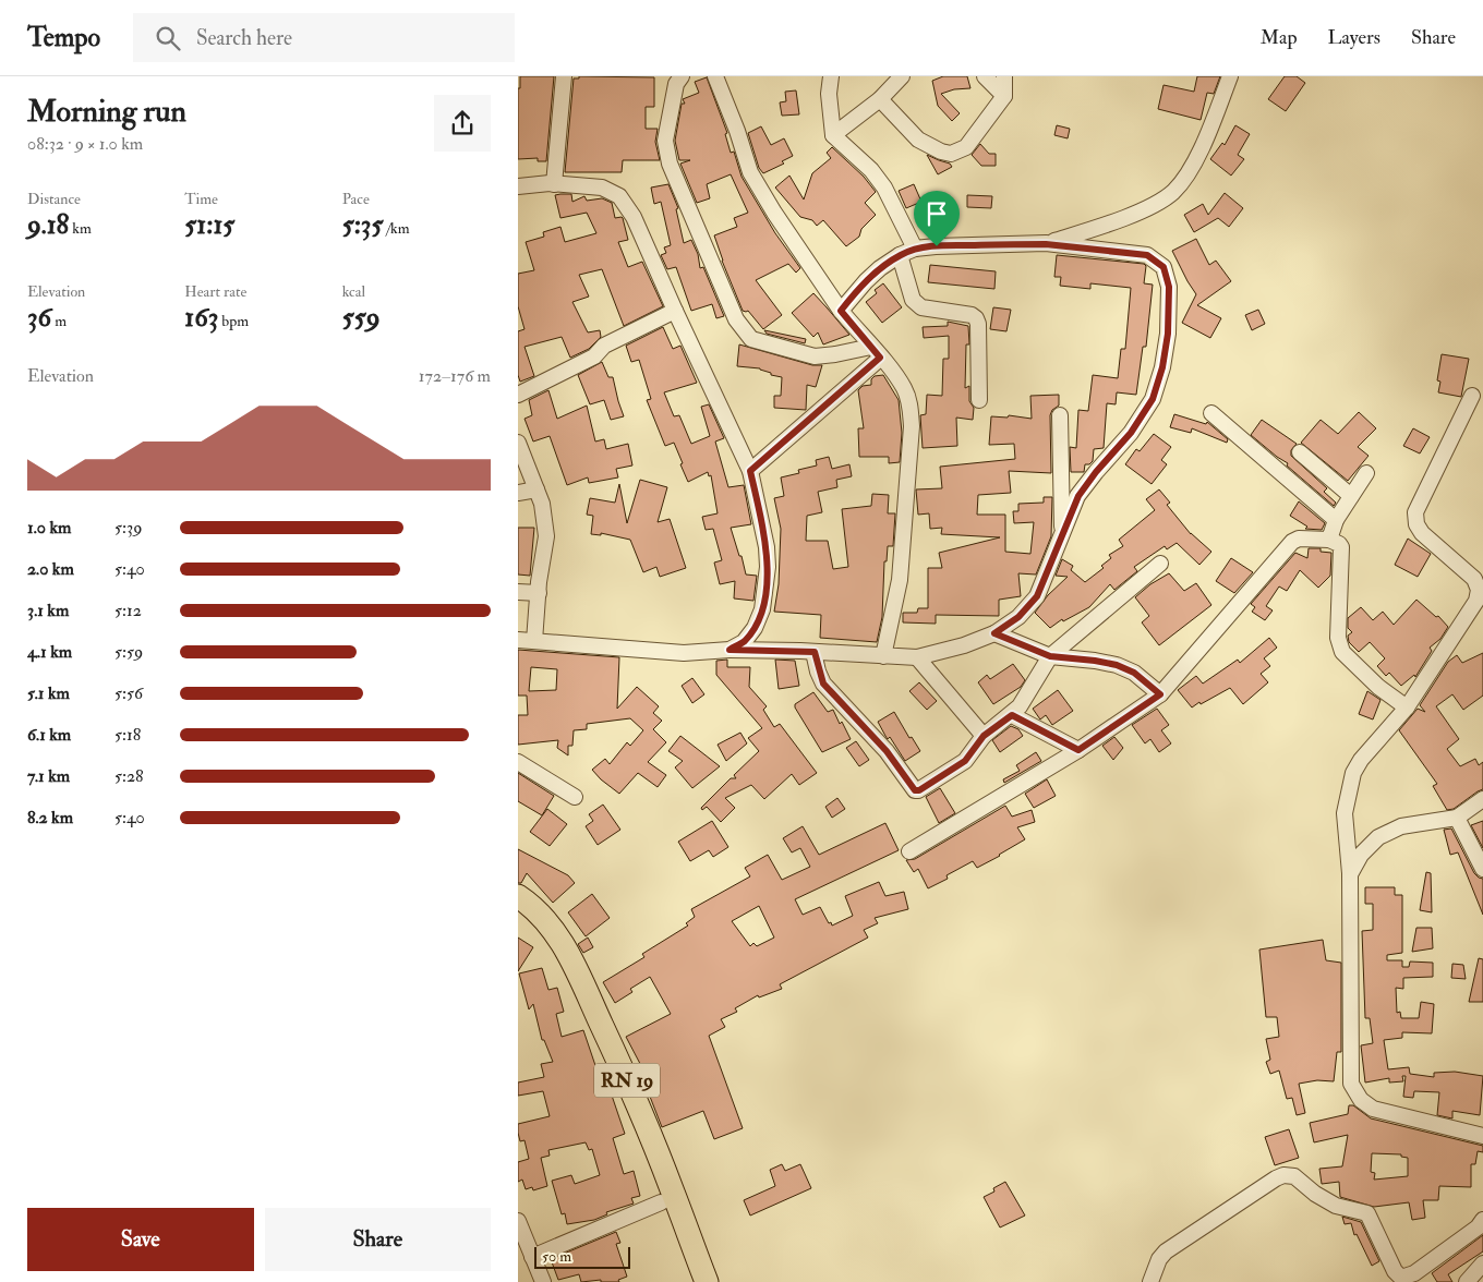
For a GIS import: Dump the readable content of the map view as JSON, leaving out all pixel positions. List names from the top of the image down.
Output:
{
  "streets": {
    "main road": ["RN 19"]
  },
  "scale_bar": "50 m",
  "page": {
    "header": "Tempo",
    "search": "Search here",
    "nav": ["Map", "Layers", "Share"],
    "heading": ["Morning run", "08:32 · 9 × 1.0 km"],
    "stats": [
      ["Distance", "9.18 km"],
      ["Time", "51:15"],
      ["Pace", "5:35 /km"],
      ["Elevation", "36 m"],
      ["Heart rate", "163 bpm"],
      ["kcal", "559"]
    ],
    "chart": ["Elevation", "172–176 m"],
    "list": [
      {
        "name": "1.0 km",
        "note": "5:39"
      },
      {
        "name": "2.0 km",
        "note": "5:40"
      },
      {
        "name": "3.1 km",
        "note": "5:12"
      },
      {
        "name": "4.1 km",
        "note": "5:59"
      },
      {
        "name": "5.1 km",
        "note": "5:56"
      },
      {
        "name": "6.1 km",
        "note": "5:18"
      },
      {
        "name": "7.1 km",
        "note": "5:28"
      },
      {
        "name": "8.2 km",
        "note": "5:40"
      }
    ],
    "buttons": ["Save", "Share"],
    "scale": "50 m"
  }
}
